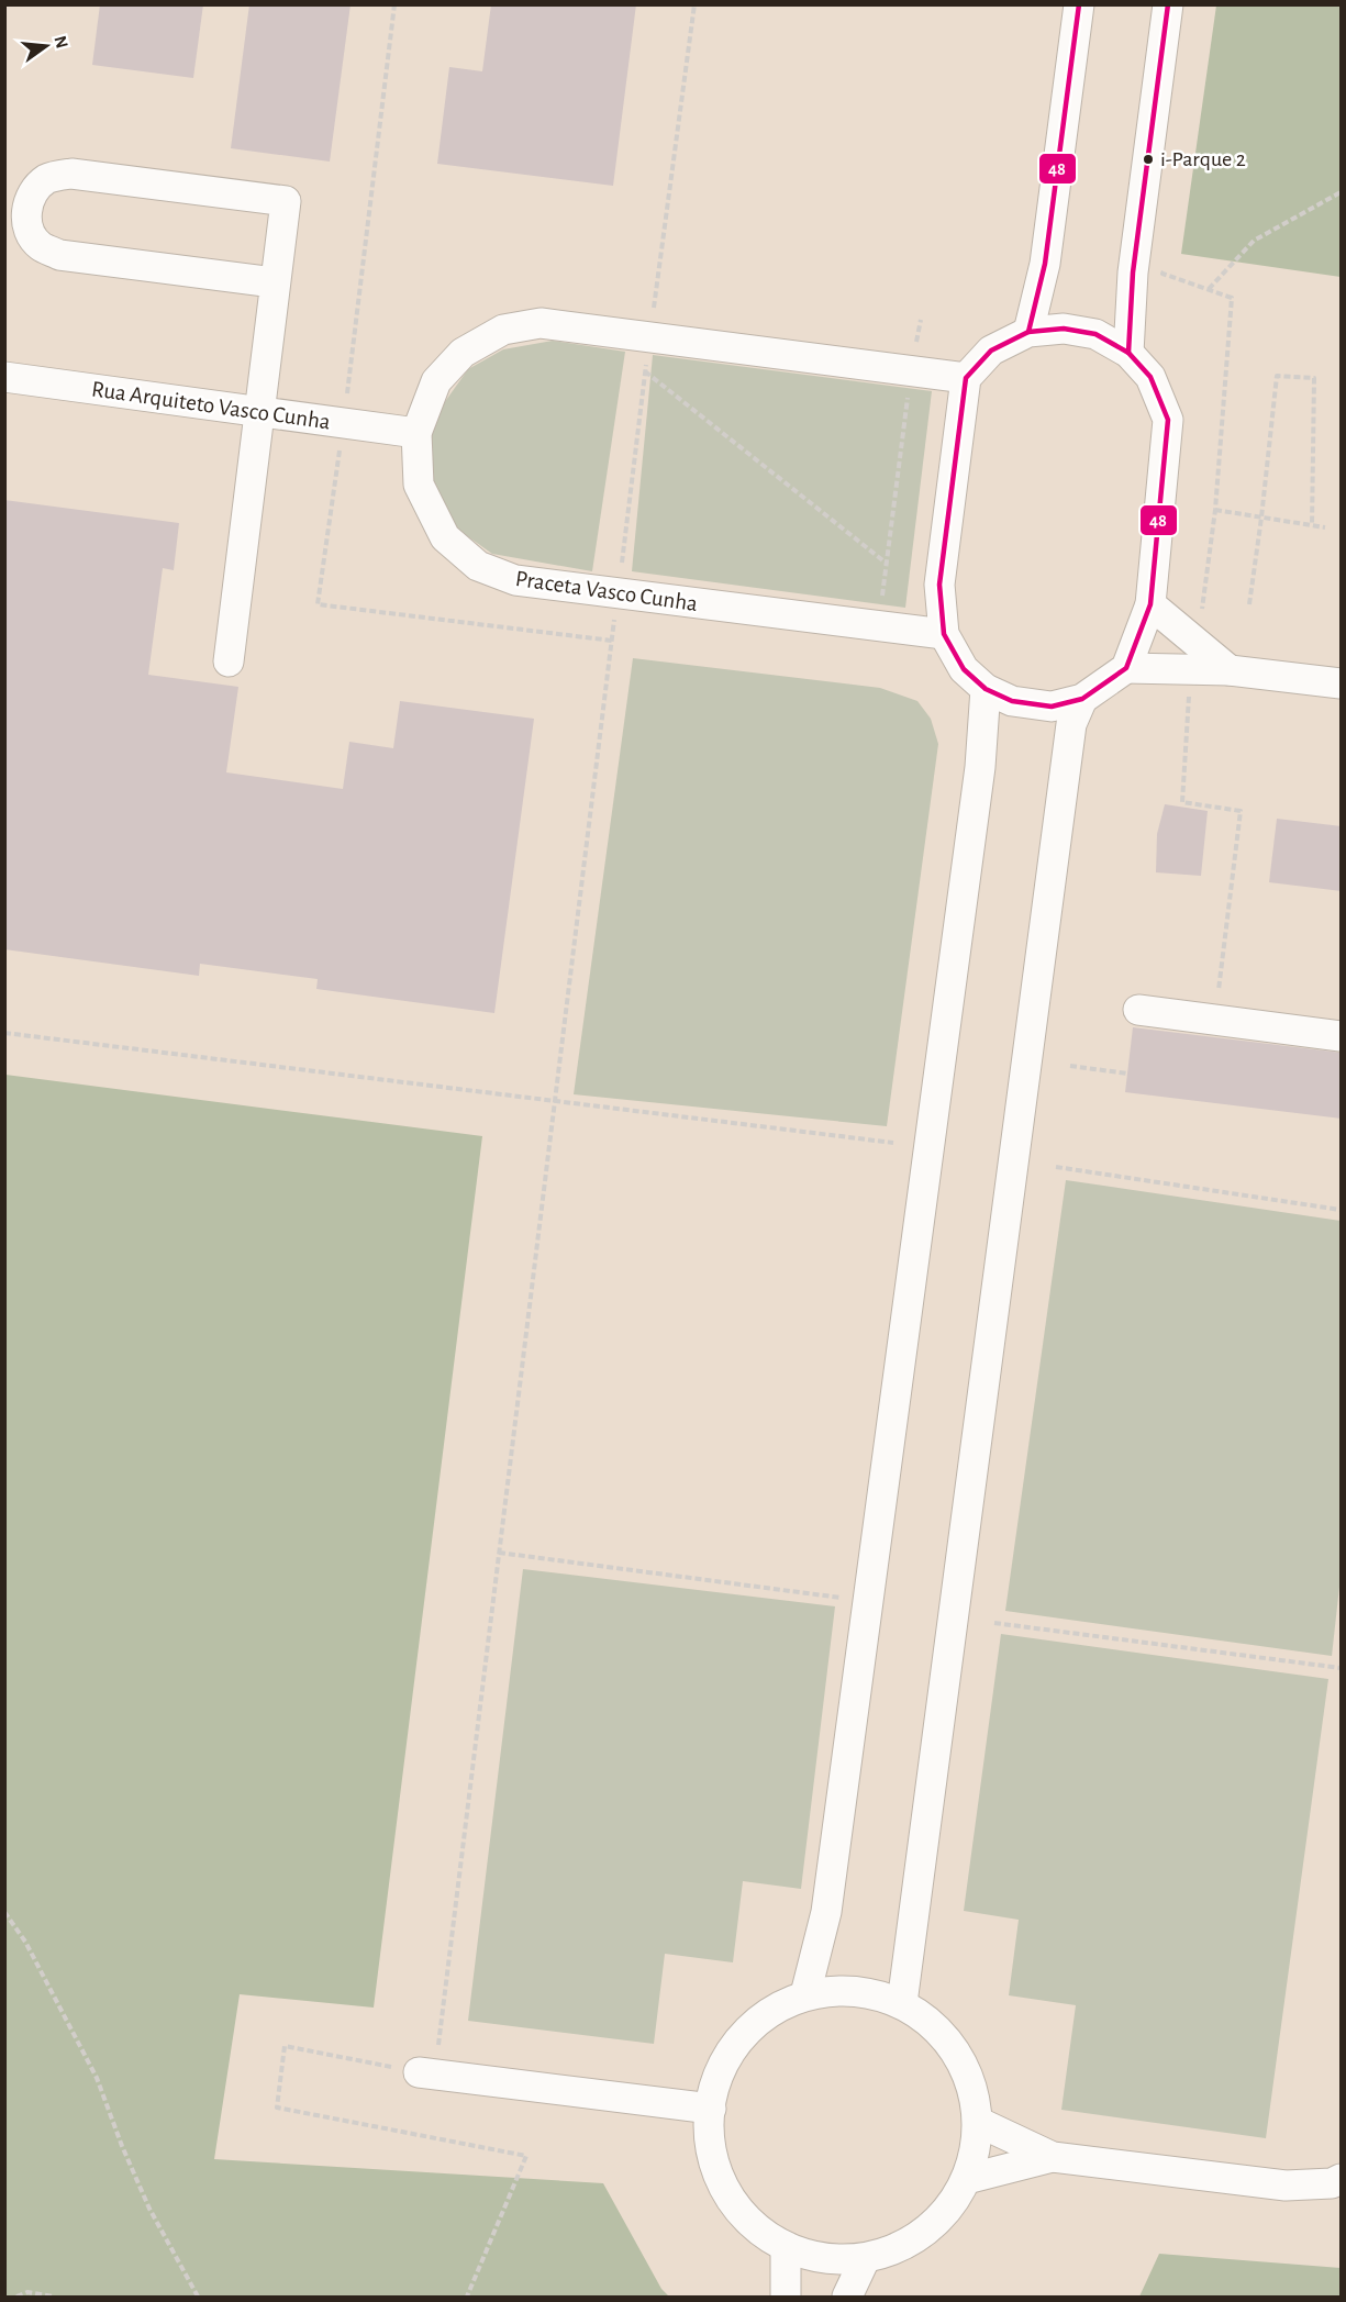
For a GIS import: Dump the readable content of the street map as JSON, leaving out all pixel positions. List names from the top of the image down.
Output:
{
  "streets": {
    "street": ["Rua Arquiteto Vasco Cunha", "Praceta Vasco Cunha"]
  },
  "crossings": [
    ["Rua Arquiteto Vasco Cunha", "Praceta Vasco Cunha"]
  ],
  "places": ["i-Parque 2"],
  "lines": ["transit line 48"],
  "north": "right"
}
